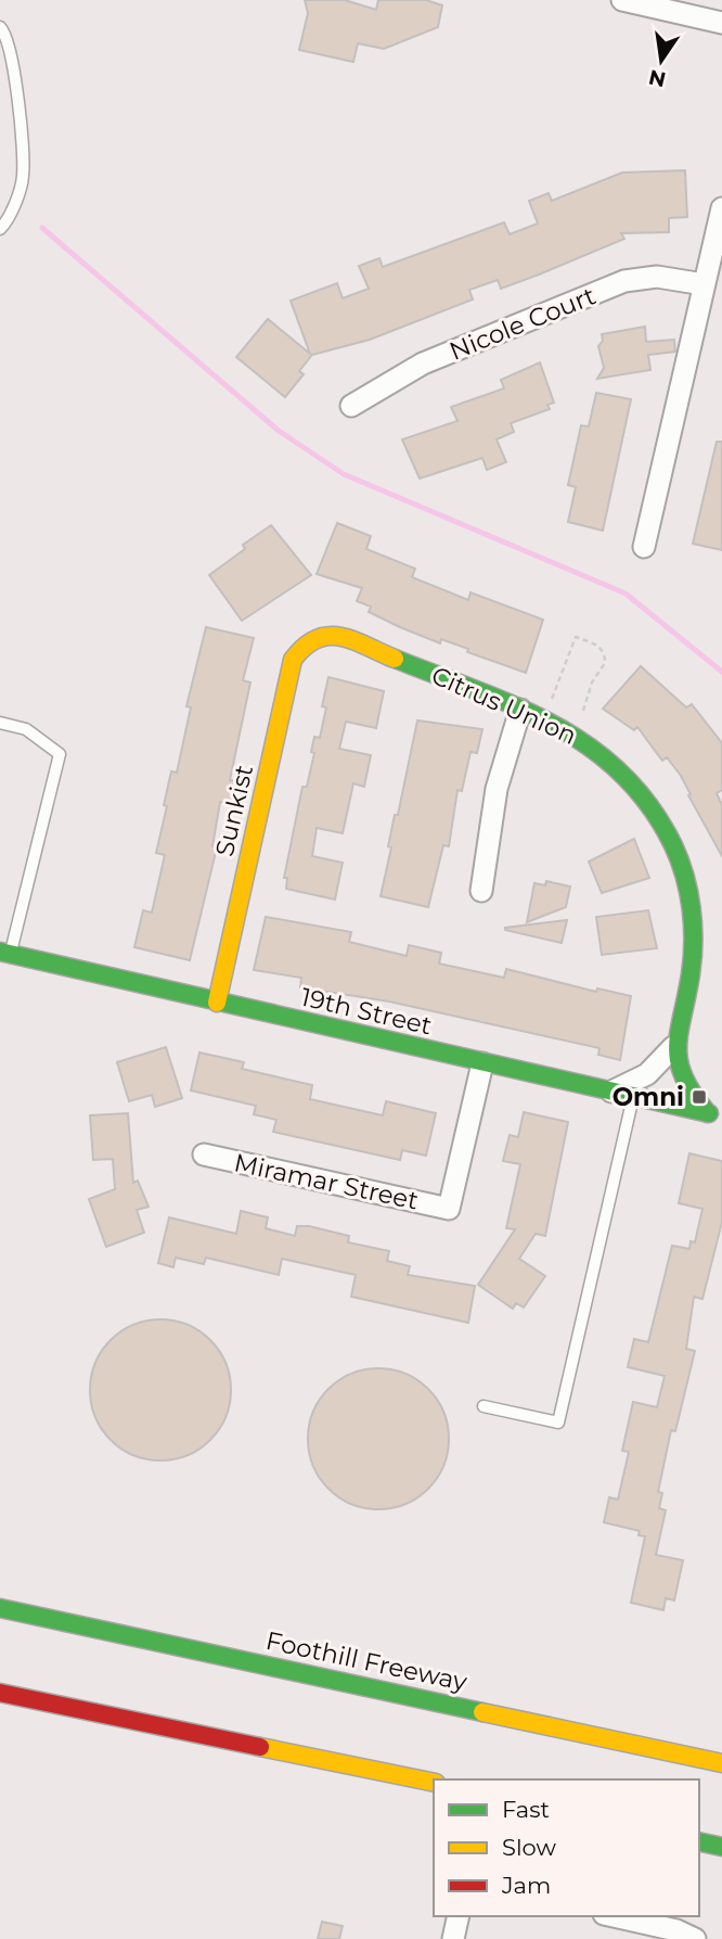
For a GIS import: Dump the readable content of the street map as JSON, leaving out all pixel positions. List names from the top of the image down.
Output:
{
  "streets": {
    "main road": [
      "Citrus Union",
      "Sunkist",
      "19th Street",
      "Foothill Freeway"
    ],
    "street": ["Nicole Court", "Miramar Street"]
  },
  "crossings": [
    ["Citrus Union", "Sunkist"],
    ["Sunkist", "19th Street"],
    ["19th Street", "Miramar Street"]
  ],
  "places": {
    "transit": ["Omni"]
  },
  "legend": ["Fast", "Slow", "Jam"],
  "north": "bottom"
}
